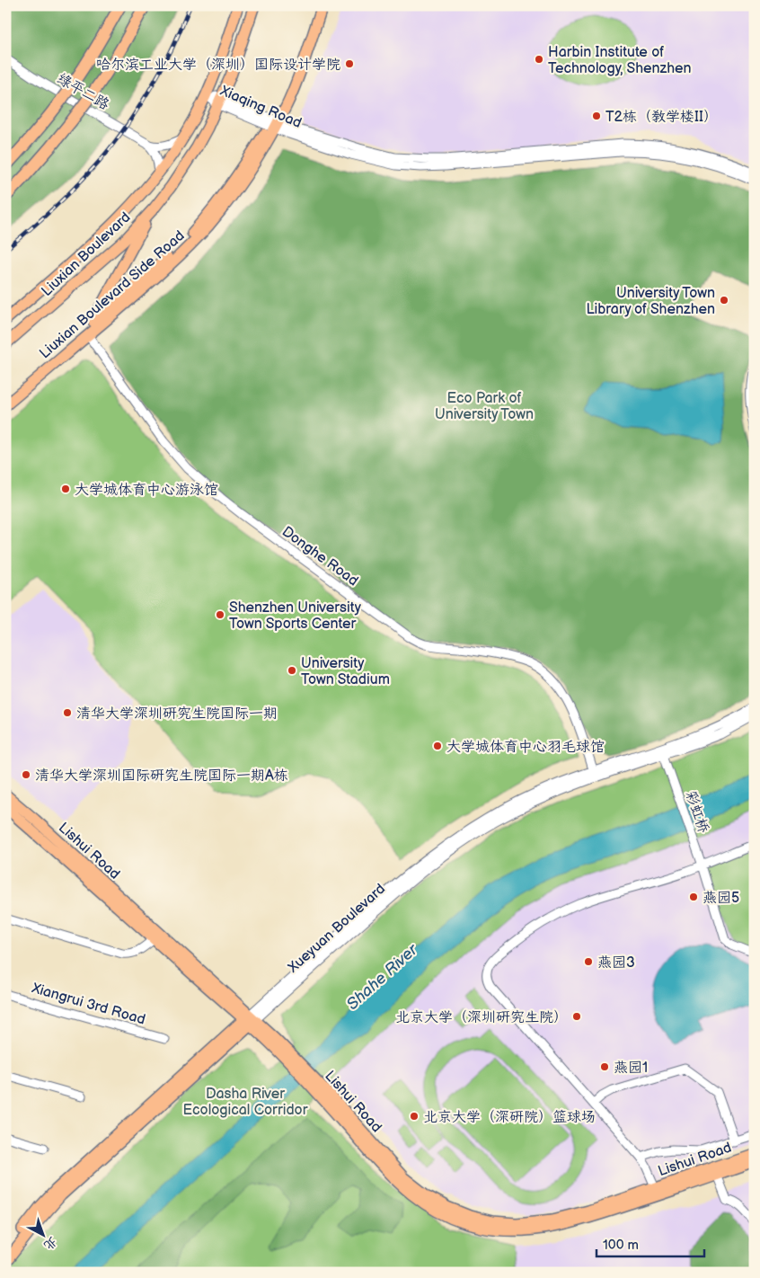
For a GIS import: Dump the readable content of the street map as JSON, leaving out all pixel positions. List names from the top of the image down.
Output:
{
  "streets": {
    "main road": [
      "Liuxian Boulevard",
      "Liuxian Boulevard Side Road",
      "Lishui Road",
      "Xueyuan Boulevard"
    ],
    "street": [
      "绿平二路",
      "Xiaqing Road",
      "Donghe Road",
      "彩虹桥",
      "Xiangrui 3rd Road"
    ]
  },
  "crossings": [
    ["Xiaqing Road", "Liuxian Boulevard"],
    ["Xiaqing Road", "Liuxian Boulevard Side Road"],
    ["Liuxian Boulevard Side Road", "Donghe Road"],
    ["Donghe Road", "Xueyuan Boulevard"],
    ["彩虹桥", "Xueyuan Boulevard"],
    ["Lishui Road", "Xueyuan Boulevard"]
  ],
  "water": ["Shahe River"],
  "parks": ["Eco Park of University Town", "Dasha River Ecological Corridor"],
  "places": [
    "Harbin Institute of Technology, Shenzhen",
    "哈尔滨工业大学（深圳）国际设计学院",
    "T2栋（教学楼II）",
    "University Town Library of Shenzhen",
    "大学城体育中心游泳馆",
    "Shenzhen University Town Sports Center",
    "University Town Stadium",
    "清华大学深圳研究生院国际一期",
    "大学城体育中心羽毛球馆",
    "清华大学深圳国际研究生院国际一期A栋",
    "燕园5",
    "燕园3",
    "北京大学（深圳研究生院）",
    "燕园1",
    "北京大学（深研院）篮球场"
  ],
  "scale_bar": "100 m",
  "north": "bottom right"
}
